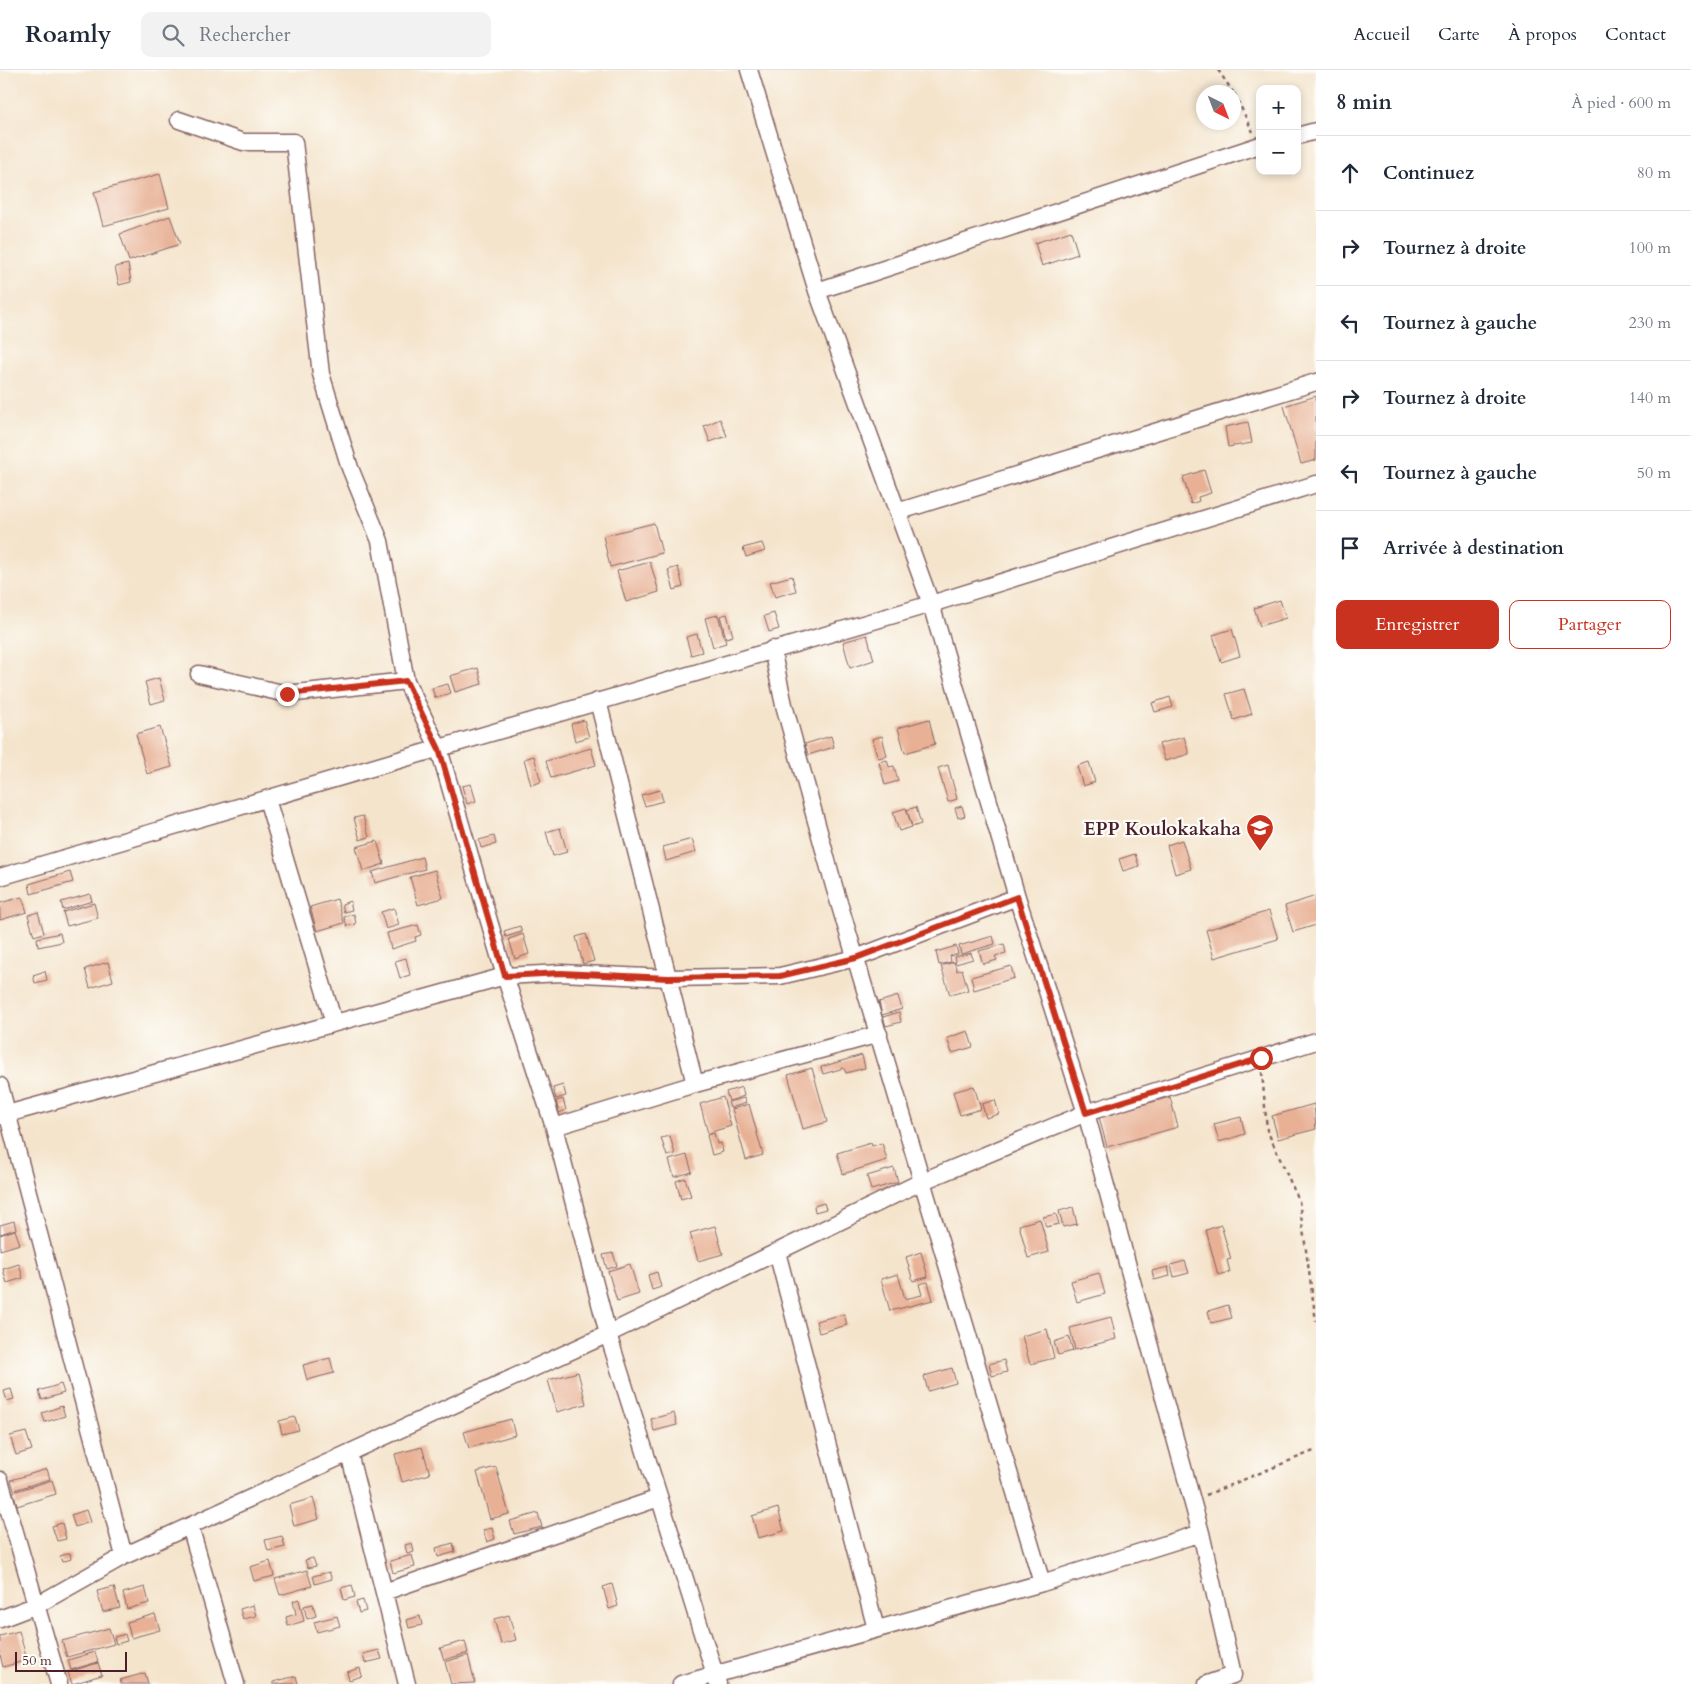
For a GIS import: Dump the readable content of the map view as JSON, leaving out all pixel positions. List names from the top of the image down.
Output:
{
  "places": {
    "school or university": ["EPP Koulokakaha"]
  },
  "scale_bar": "50 m",
  "north": "bottom right",
  "page": {
    "header": "Roamly",
    "search": "Rechercher",
    "nav": [
      "Accueil",
      "Carte",
      "À propos",
      "Contact"
    ],
    "heading": ["8 min", "À pied · 600 m"],
    "map_buttons": ["+", "−"],
    "list": [
      ["Continuez", "80 m"],
      ["Tournez à droite", "100 m"],
      ["Tournez à gauche", "230 m"],
      ["Tournez à droite", "140 m"],
      ["Tournez à gauche", "50 m"],
      "Arrivée à destination"
    ],
    "buttons": ["Enregistrer", "Partager"],
    "scale": "50 m"
  }
}
